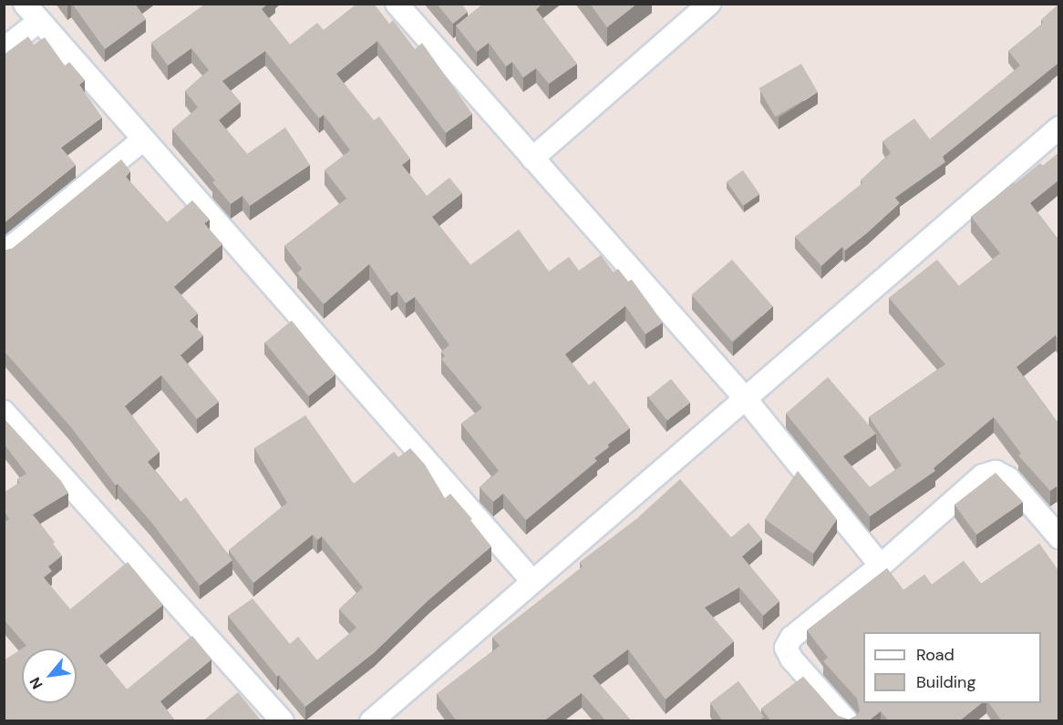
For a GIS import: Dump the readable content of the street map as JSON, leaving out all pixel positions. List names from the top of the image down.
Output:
{
  "legend": ["Road", "Building"],
  "north": "bottom left"
}
